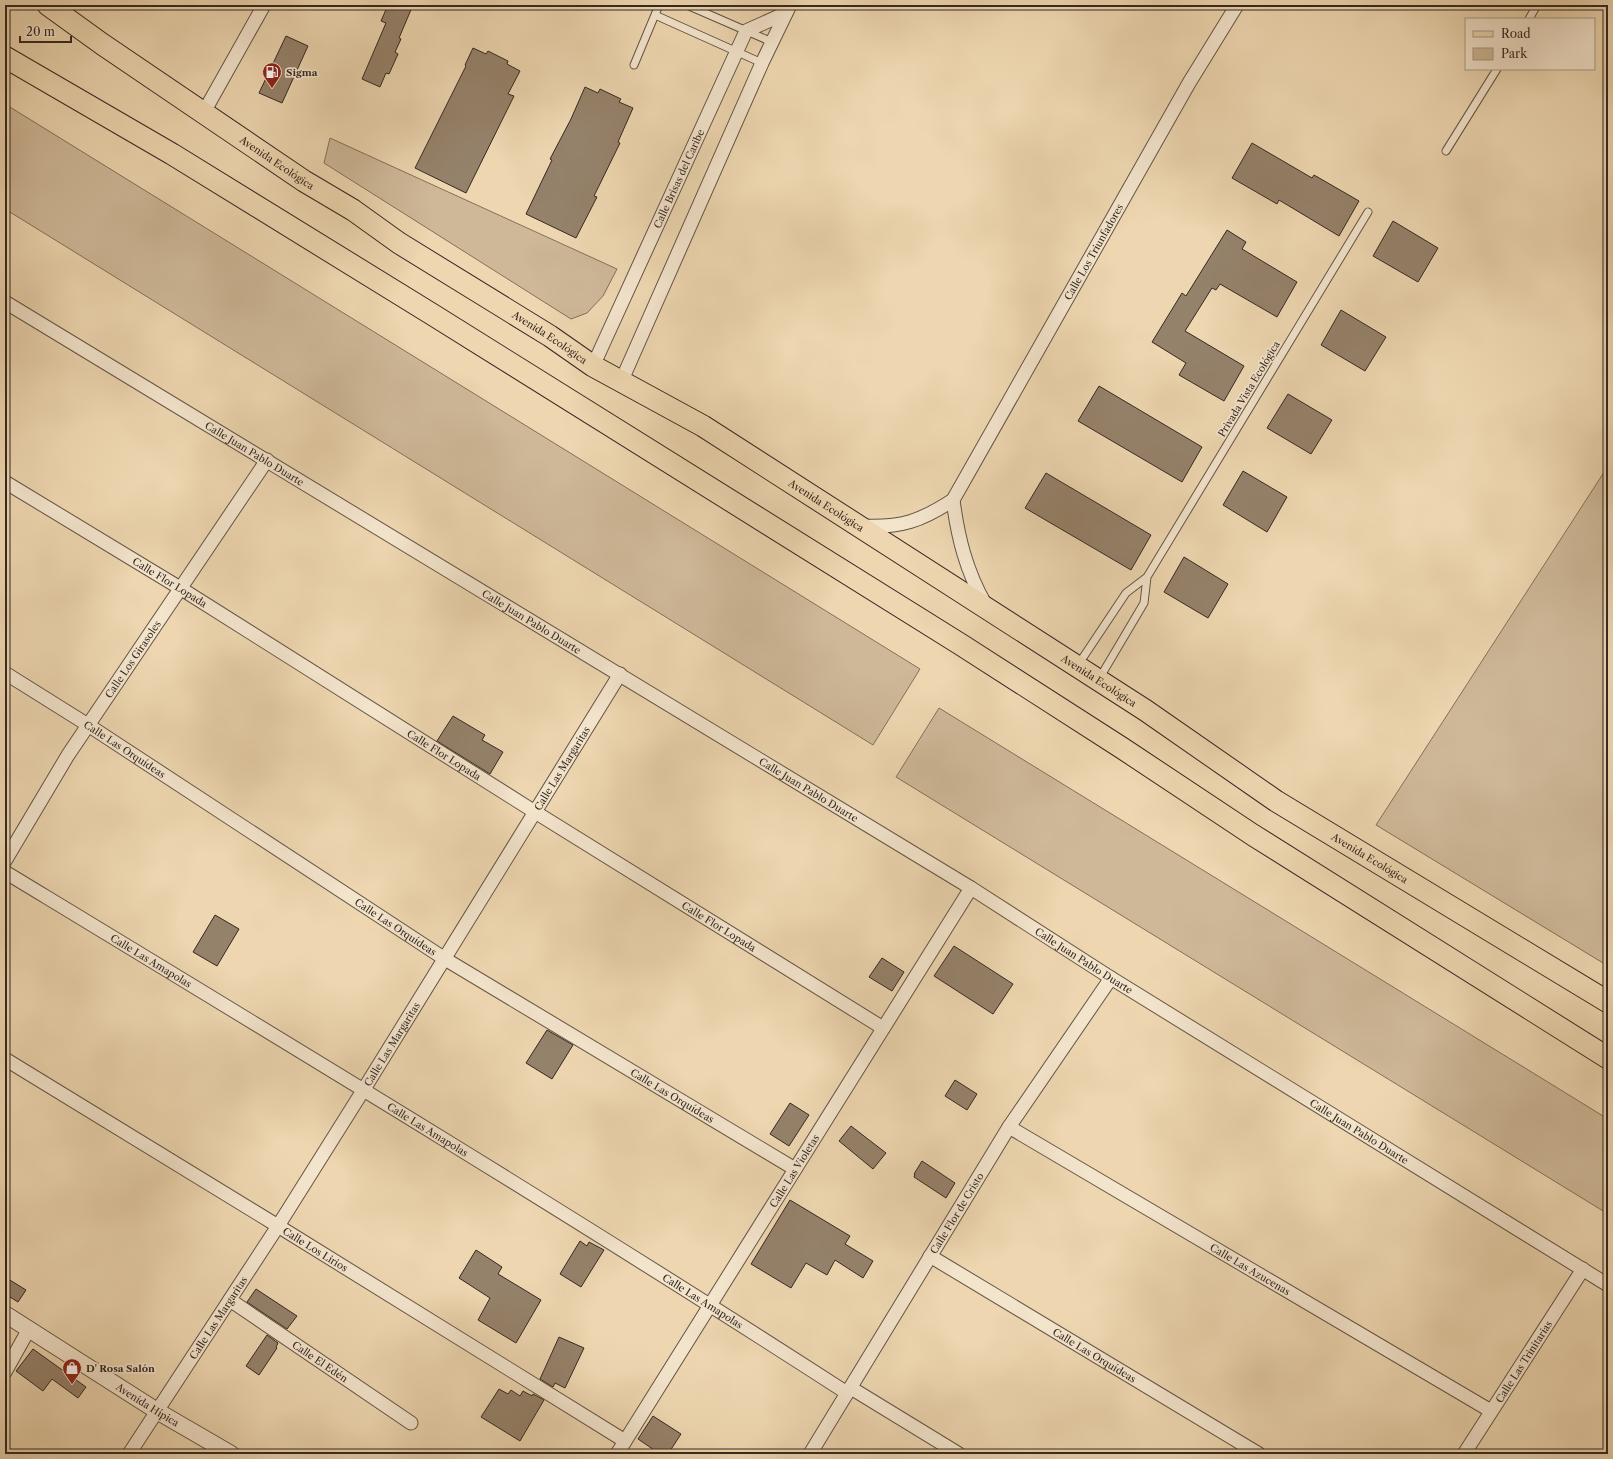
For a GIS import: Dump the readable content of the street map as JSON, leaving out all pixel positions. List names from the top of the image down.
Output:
{
  "streets": {
    "main road": ["Avenida Ecológica"],
    "street": [
      "Calle Brisas del Caribe",
      "Calle Los Triunfadores",
      "Calle Juan Pablo Duarte",
      "Calle Flor Lopada",
      "Calle Los Girasoles",
      "Calle Las Orquídeas",
      "Calle Las Margaritas",
      "Calle Las Amapolas",
      "Calle Las Violetas",
      "Calle Flor de Cristo",
      "Calle Los Lirios",
      "Calle Las Azucenas",
      "Calle El Edén",
      "Calle Las Trinitarias",
      "Avenida Hípica"
    ],
    "lane": ["Privada Vista Ecológica"]
  },
  "crossings": [
    ["Avenida Ecológica", "Calle Brisas del Caribe"],
    ["Avenida Ecológica", "Calle Los Triunfadores"],
    ["Avenida Ecológica", "Privada Vista Ecológica"],
    ["Calle Juan Pablo Duarte", "Calle Los Girasoles"],
    ["Calle Juan Pablo Duarte", "Calle Las Margaritas"],
    ["Calle Juan Pablo Duarte", "Calle Las Violetas"],
    ["Calle Juan Pablo Duarte", "Calle Flor de Cristo"],
    ["Calle Juan Pablo Duarte", "Calle Las Trinitarias"],
    ["Calle Flor Lopada", "Calle Los Girasoles"],
    ["Calle Flor Lopada", "Calle Las Margaritas"],
    ["Calle Flor Lopada", "Calle Las Violetas"],
    ["Calle Los Girasoles", "Calle Las Orquídeas"],
    ["Calle Las Orquídeas", "Calle Las Margaritas"],
    ["Calle Las Orquídeas", "Calle Las Violetas"],
    ["Calle Las Orquídeas", "Calle Flor de Cristo"],
    ["Calle Las Margaritas", "Calle Las Amapolas"],
    ["Calle Las Margaritas", "Calle Los Lirios"],
    ["Calle Las Margaritas", "Calle El Edén"],
    ["Calle Las Margaritas", "Avenida Hípica"],
    ["Calle Las Amapolas", "Calle Las Violetas"],
    ["Calle Las Amapolas", "Calle Flor de Cristo"],
    ["Calle Las Violetas", "Calle Los Lirios"],
    ["Calle Flor de Cristo", "Calle Las Azucenas"],
    ["Calle Las Azucenas", "Calle Las Trinitarias"]
  ],
  "places": {
    "fuel station": ["Sigma"],
    "shop": ["D' Rosa Salón"]
  },
  "legend": ["Road", "Park"],
  "scale_bar": "20 m"
}
